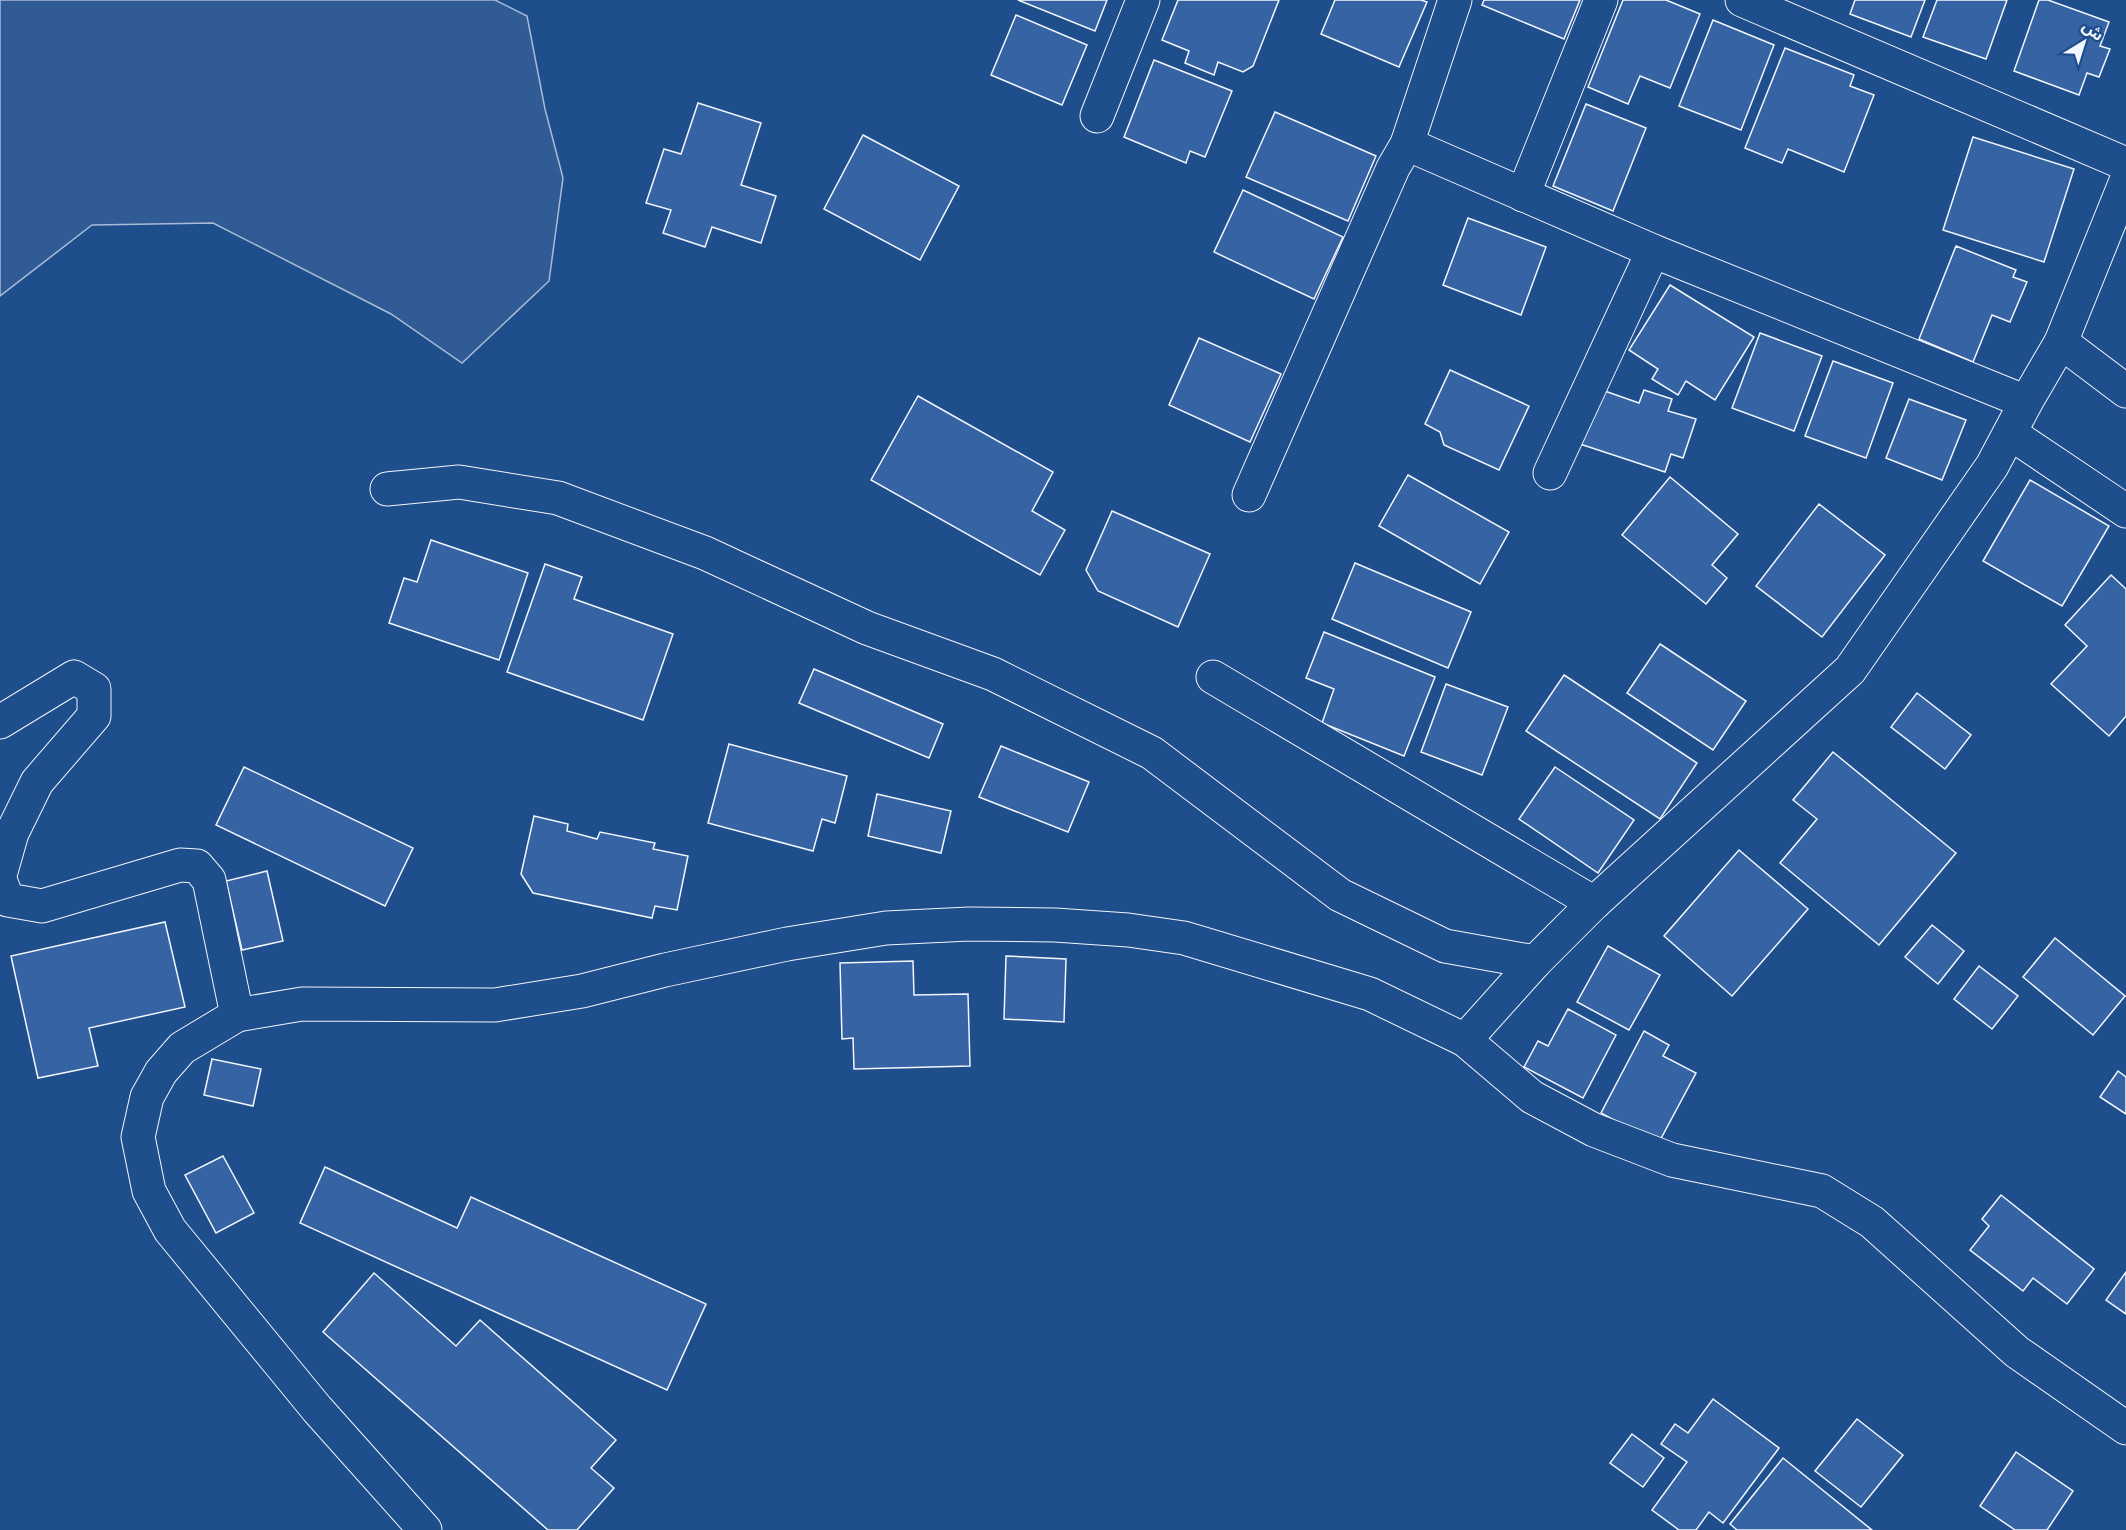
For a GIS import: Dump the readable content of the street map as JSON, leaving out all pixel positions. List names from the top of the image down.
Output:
{
  "north": "top right"
}
